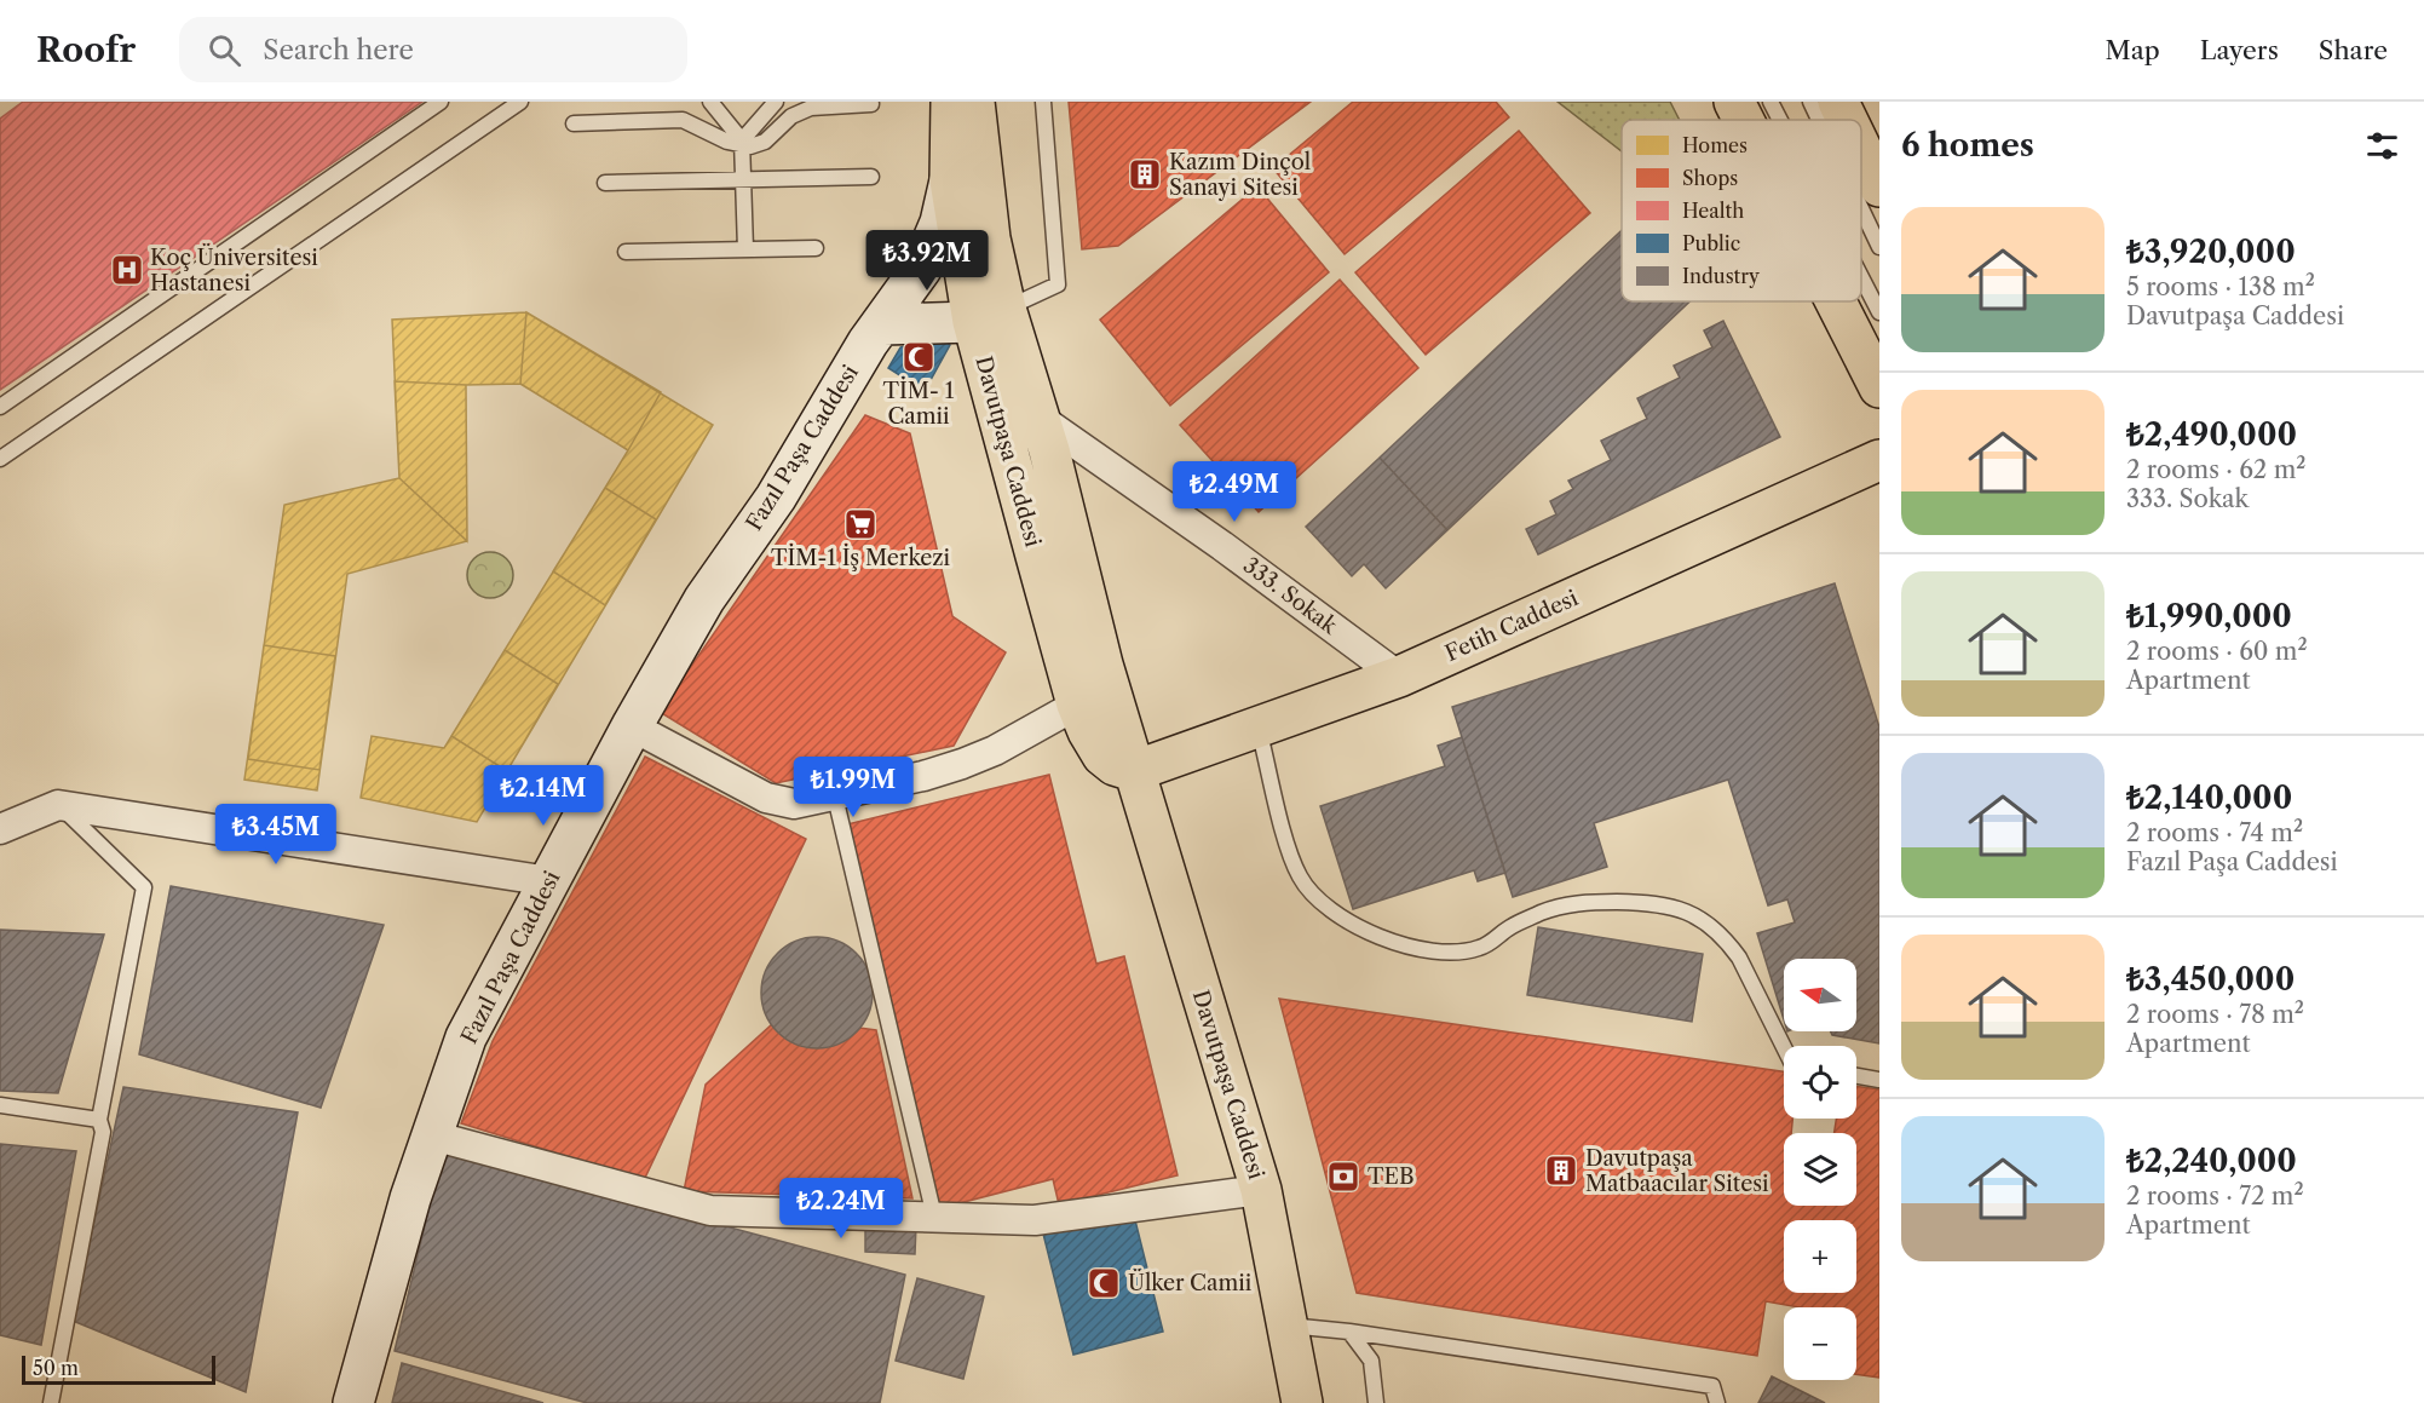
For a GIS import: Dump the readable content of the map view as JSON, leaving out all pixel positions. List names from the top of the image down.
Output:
{
  "streets": {
    "main road": ["Davutpaşa Caddesi", "Fetih Caddesi"],
    "street": ["Fazıl Paşa Caddesi", "333. Sokak"]
  },
  "crossings": [
    ["Fazıl Paşa Caddesi", "Davutpaşa Caddesi"],
    ["Davutpaşa Caddesi", "333. Sokak"],
    ["Davutpaşa Caddesi", "Fetih Caddesi"],
    ["333. Sokak", "Fetih Caddesi"]
  ],
  "places": {
    "building": ["Kazım Dinçol Sanayi Sitesi", "Davutpaşa Matbaacılar Sitesi"],
    "hospital": ["Koç Üniversitesi Hastanesi"],
    "mosque": ["TİM- 1 Camii", "Ülker Camii"],
    "supermarket": ["TİM-1 İş Merkezi"],
    "bank": ["TEB"]
  },
  "legend": [
    "Homes",
    "Shops",
    "Health",
    "Public",
    "Industry"
  ],
  "scale_bar": "50 m",
  "north": "left",
  "page": {
    "header": "Roofr",
    "search": "Search here",
    "nav": ["Map", "Layers", "Share"],
    "heading": "6 homes",
    "list": [
      {
        "name": "₺3,920,000",
        "note": "5 rooms · 138 m² · Davutpaşa Caddesi"
      },
      {
        "name": "₺2,490,000",
        "note": "2 rooms · 62 m² · 333. Sokak"
      },
      {
        "name": "₺1,990,000",
        "note": "2 rooms · 60 m² · Apartment"
      },
      {
        "name": "₺2,140,000",
        "note": "2 rooms · 74 m² · Fazıl Paşa Caddesi"
      },
      {
        "name": "₺3,450,000",
        "note": "2 rooms · 78 m² · Apartment"
      },
      {
        "name": "₺2,240,000",
        "note": "2 rooms · 72 m² · Apartment"
      }
    ],
    "price": [
      "₺3.92M",
      "₺2.49M",
      "₺1.99M",
      "₺2.14M",
      "₺3.45M",
      "₺2.24M"
    ],
    "map_buttons": ["+", "−"],
    "scale": "50 m"
  }
}
